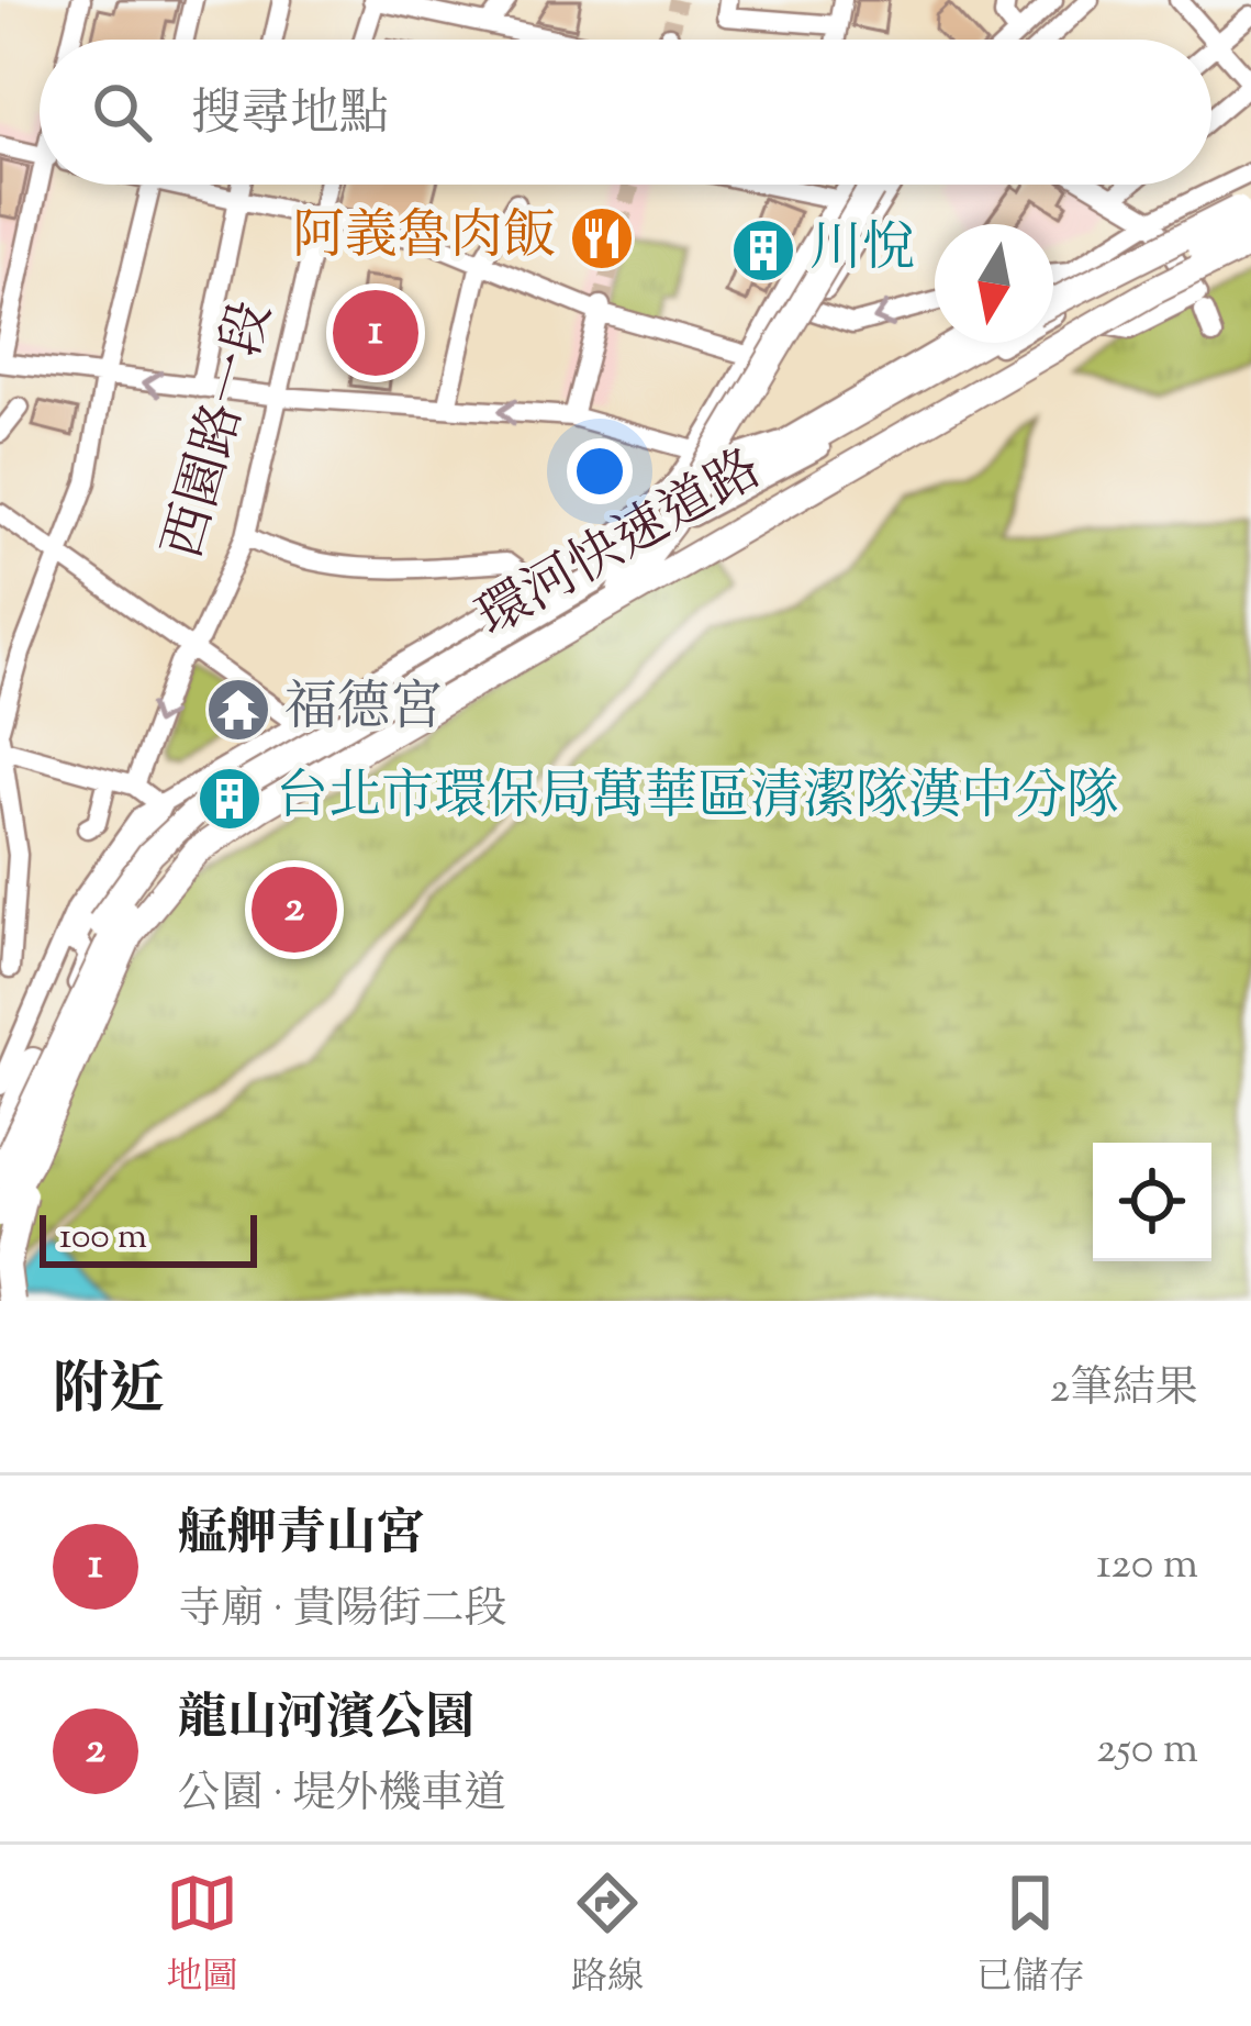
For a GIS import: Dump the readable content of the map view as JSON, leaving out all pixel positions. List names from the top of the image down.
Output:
{
  "streets": {
    "highway": ["環河快速道路"],
    "street": ["西園路一段"]
  },
  "places": {
    "restaurant": ["阿義魯肉飯"],
    "building": ["川悅", "台北市環保局萬華區清潔隊漢中分隊"],
    "temple": ["福德宮"]
  },
  "scale_bar": "100 m",
  "north": "bottom",
  "page": {
    "search": "搜尋地點",
    "pins": ["1", "2"],
    "scale": "100 m",
    "heading": ["附近", "2筆結果"],
    "list": [
      {
        "mark": "1",
        "name": "艋舺青山宮",
        "note": "寺廟 · 貴陽街二段",
        "value": "120 m"
      },
      {
        "mark": "2",
        "name": "龍山河濱公園",
        "note": "公園 · 堤外機車道",
        "value": "250 m"
      }
    ],
    "nav": ["地圖", "路線", "已儲存"]
  }
}
